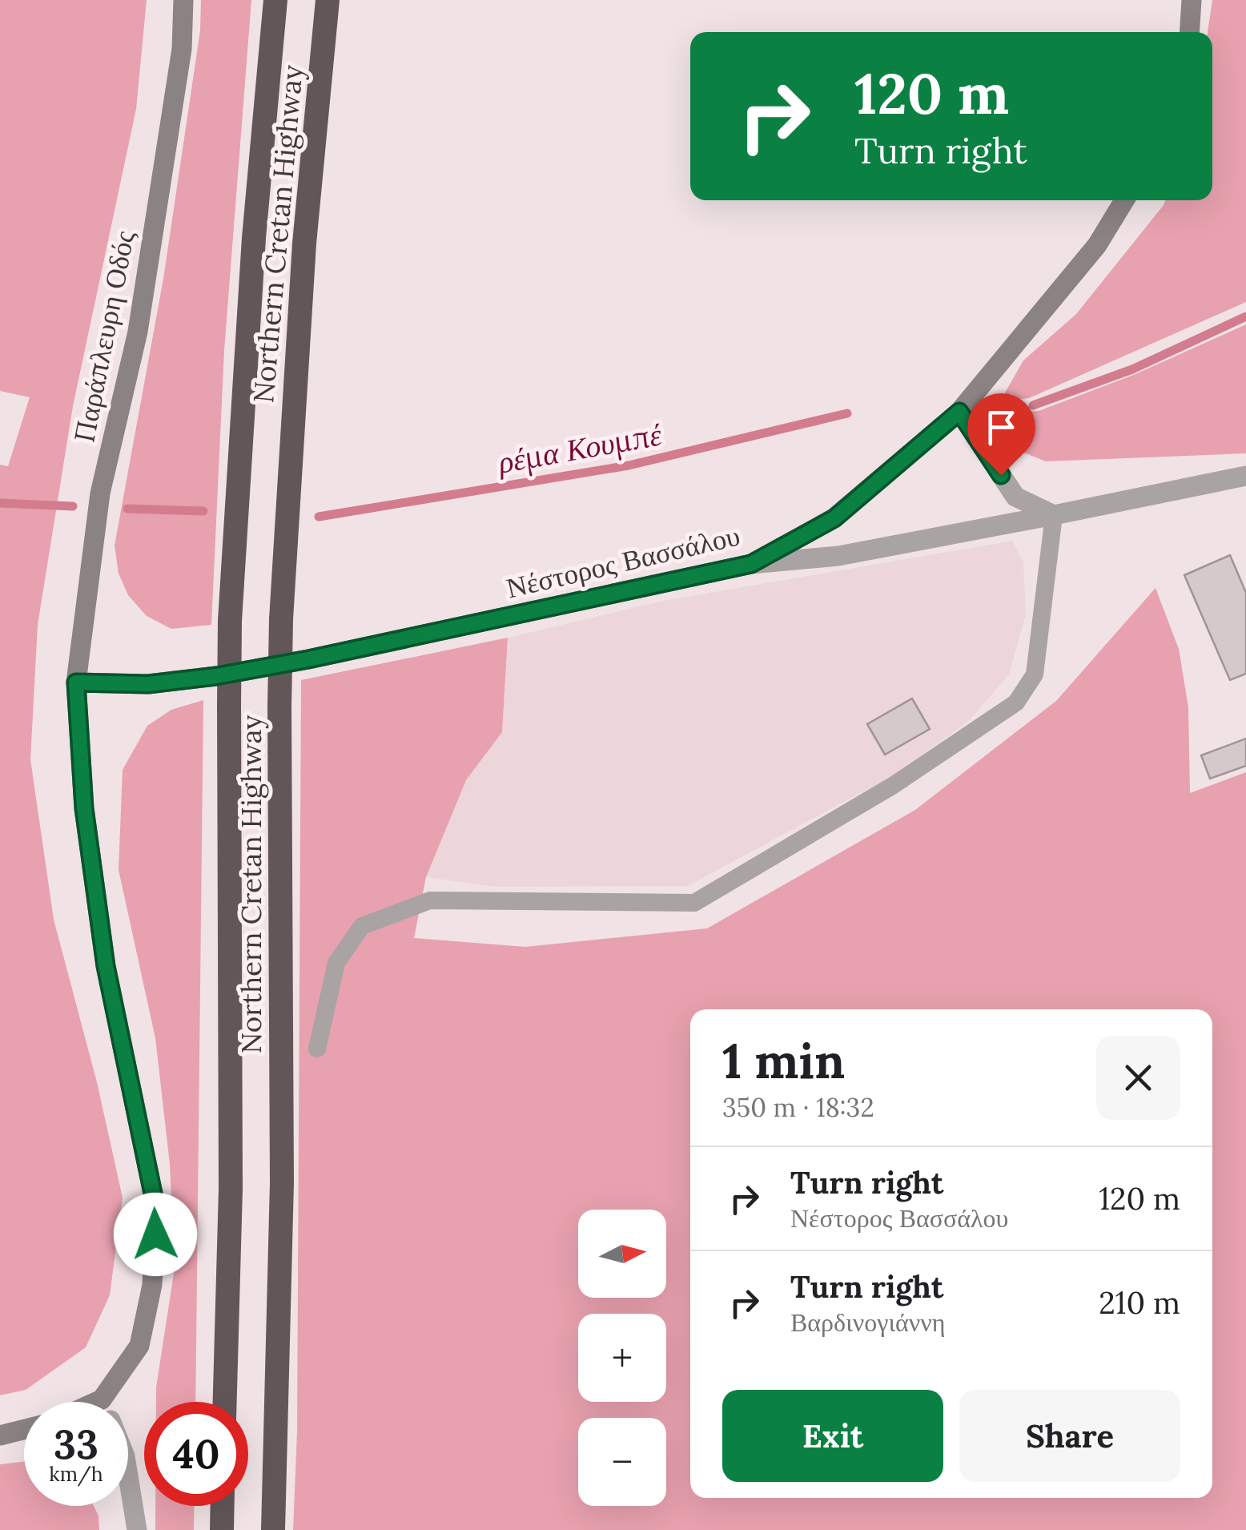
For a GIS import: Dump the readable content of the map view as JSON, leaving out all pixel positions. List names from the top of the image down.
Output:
{
  "streets": {
    "highway": ["Northern Cretan Highway"],
    "street": ["Παράπλευρη Οδός", "Νέστορος Βασσάλου"]
  },
  "crossings": [
    ["Παράπλευρη Οδός", "Νέστορος Βασσάλου"]
  ],
  "water": ["ρέμα Κουμπέ"],
  "north": "right",
  "page": {
    "turn": ["120 m", "Turn right"],
    "heading": ["1 min", "350 m · 18:32"],
    "list": [
      {
        "name": "Turn right",
        "note": "Νέστορος Βασσάλου",
        "value": "120 m"
      },
      {
        "name": "Turn right",
        "note": "Βαρδινογιάννη",
        "value": "210 m"
      }
    ],
    "map_buttons": ["+", "−"],
    "buttons": ["Exit", "Share"],
    "speed": "33 km/h",
    "limit": "40"
  }
}
